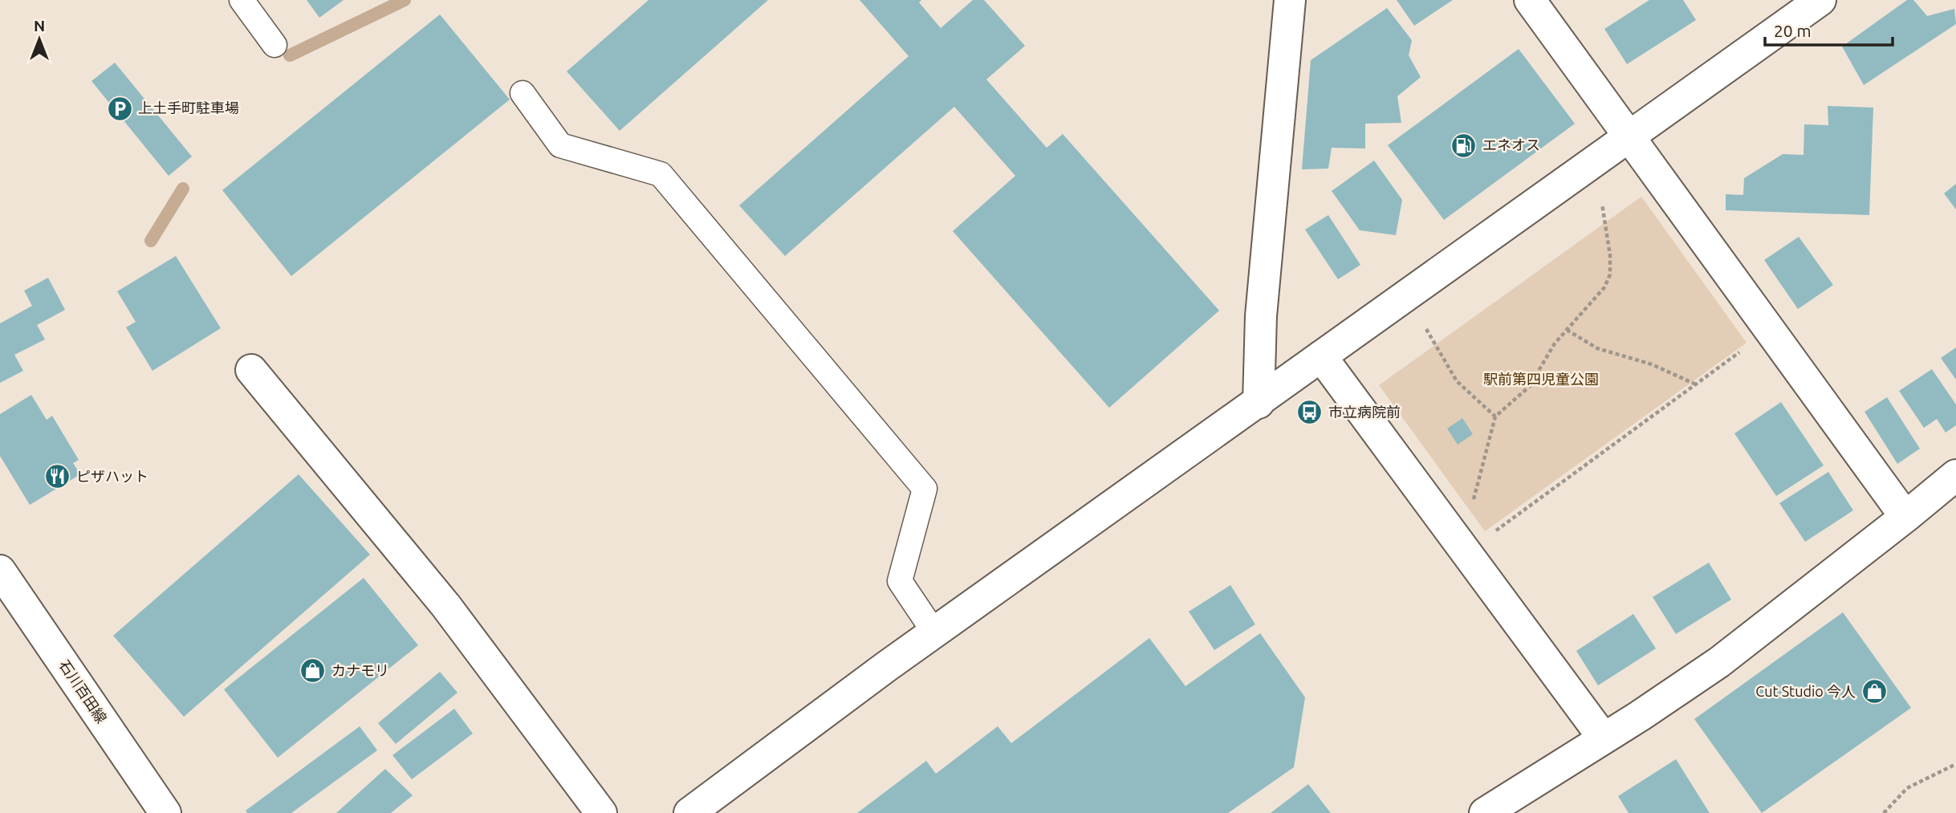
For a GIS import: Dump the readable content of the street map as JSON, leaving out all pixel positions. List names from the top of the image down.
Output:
{
  "streets": {
    "street": ["石川百田線"]
  },
  "parks": ["駅前第四児童公園"],
  "places": {
    "parking": ["上土手町駐車場"],
    "fuel station": ["エネオス"],
    "bus stop": ["市立病院前"],
    "restaurant": ["ピザハット"],
    "shop": ["カナモリ", "Cut Studio 今人"]
  },
  "scale_bar": "20 m",
  "north": "top"
}
